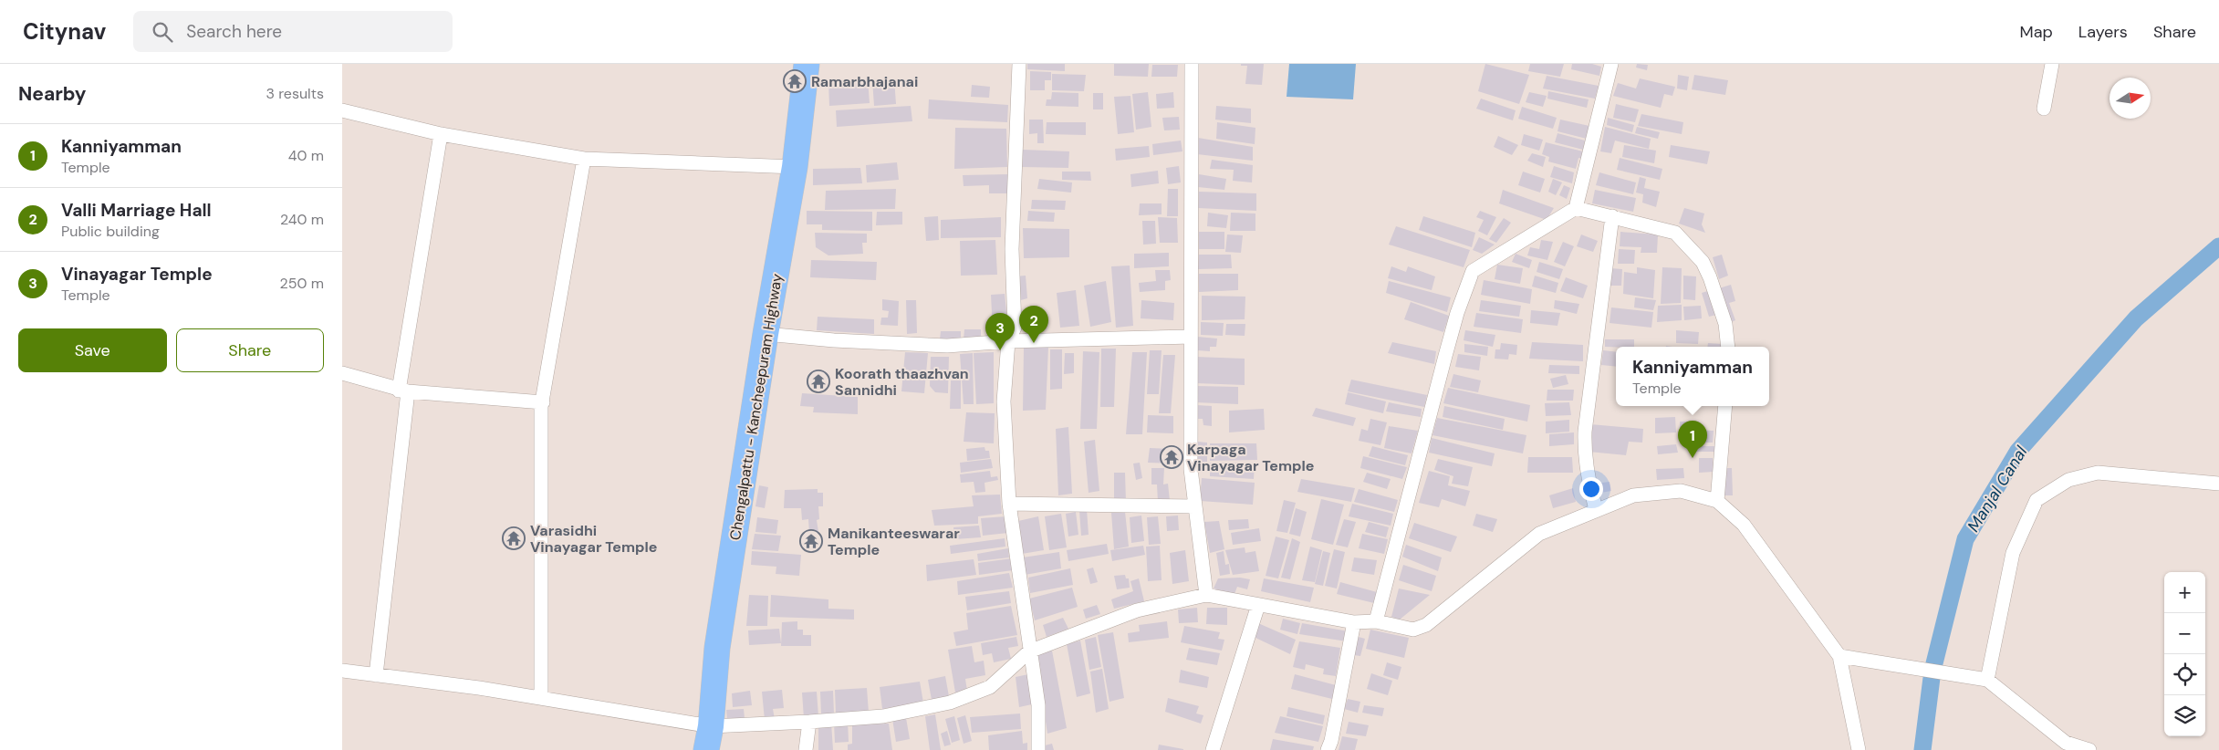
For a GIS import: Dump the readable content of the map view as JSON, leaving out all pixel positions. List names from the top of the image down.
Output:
{
  "streets": {
    "highway": ["Chengalpattu - Kancheepuram Highway"]
  },
  "water": ["Manjal Canal"],
  "places": {
    "temple": [
      "Ramarbhajanai",
      "Koorath thaazhvan Sannidhi",
      "Karpaga Vinayagar Temple",
      "Varasidhi Vinayagar Temple",
      "Manikanteeswarar Temple"
    ]
  },
  "north": "right",
  "page": {
    "header": "Citynav",
    "search": "Search here",
    "nav": ["Map", "Layers", "Share"],
    "heading": ["Nearby", "3 results"],
    "list": [
      {
        "mark": "1",
        "name": "Kanniyamman",
        "note": "Temple",
        "value": "40 m"
      },
      {
        "mark": "2",
        "name": "Valli Marriage Hall",
        "note": "Public building",
        "value": "240 m"
      },
      {
        "mark": "3",
        "name": "Vinayagar Temple",
        "note": "Temple",
        "value": "250 m"
      }
    ],
    "pins": ["2", "3", "1"],
    "buttons": ["Save", "Share"],
    "popup": ["Kanniyamman", "Temple"],
    "map_buttons": ["+", "−"]
  }
}
